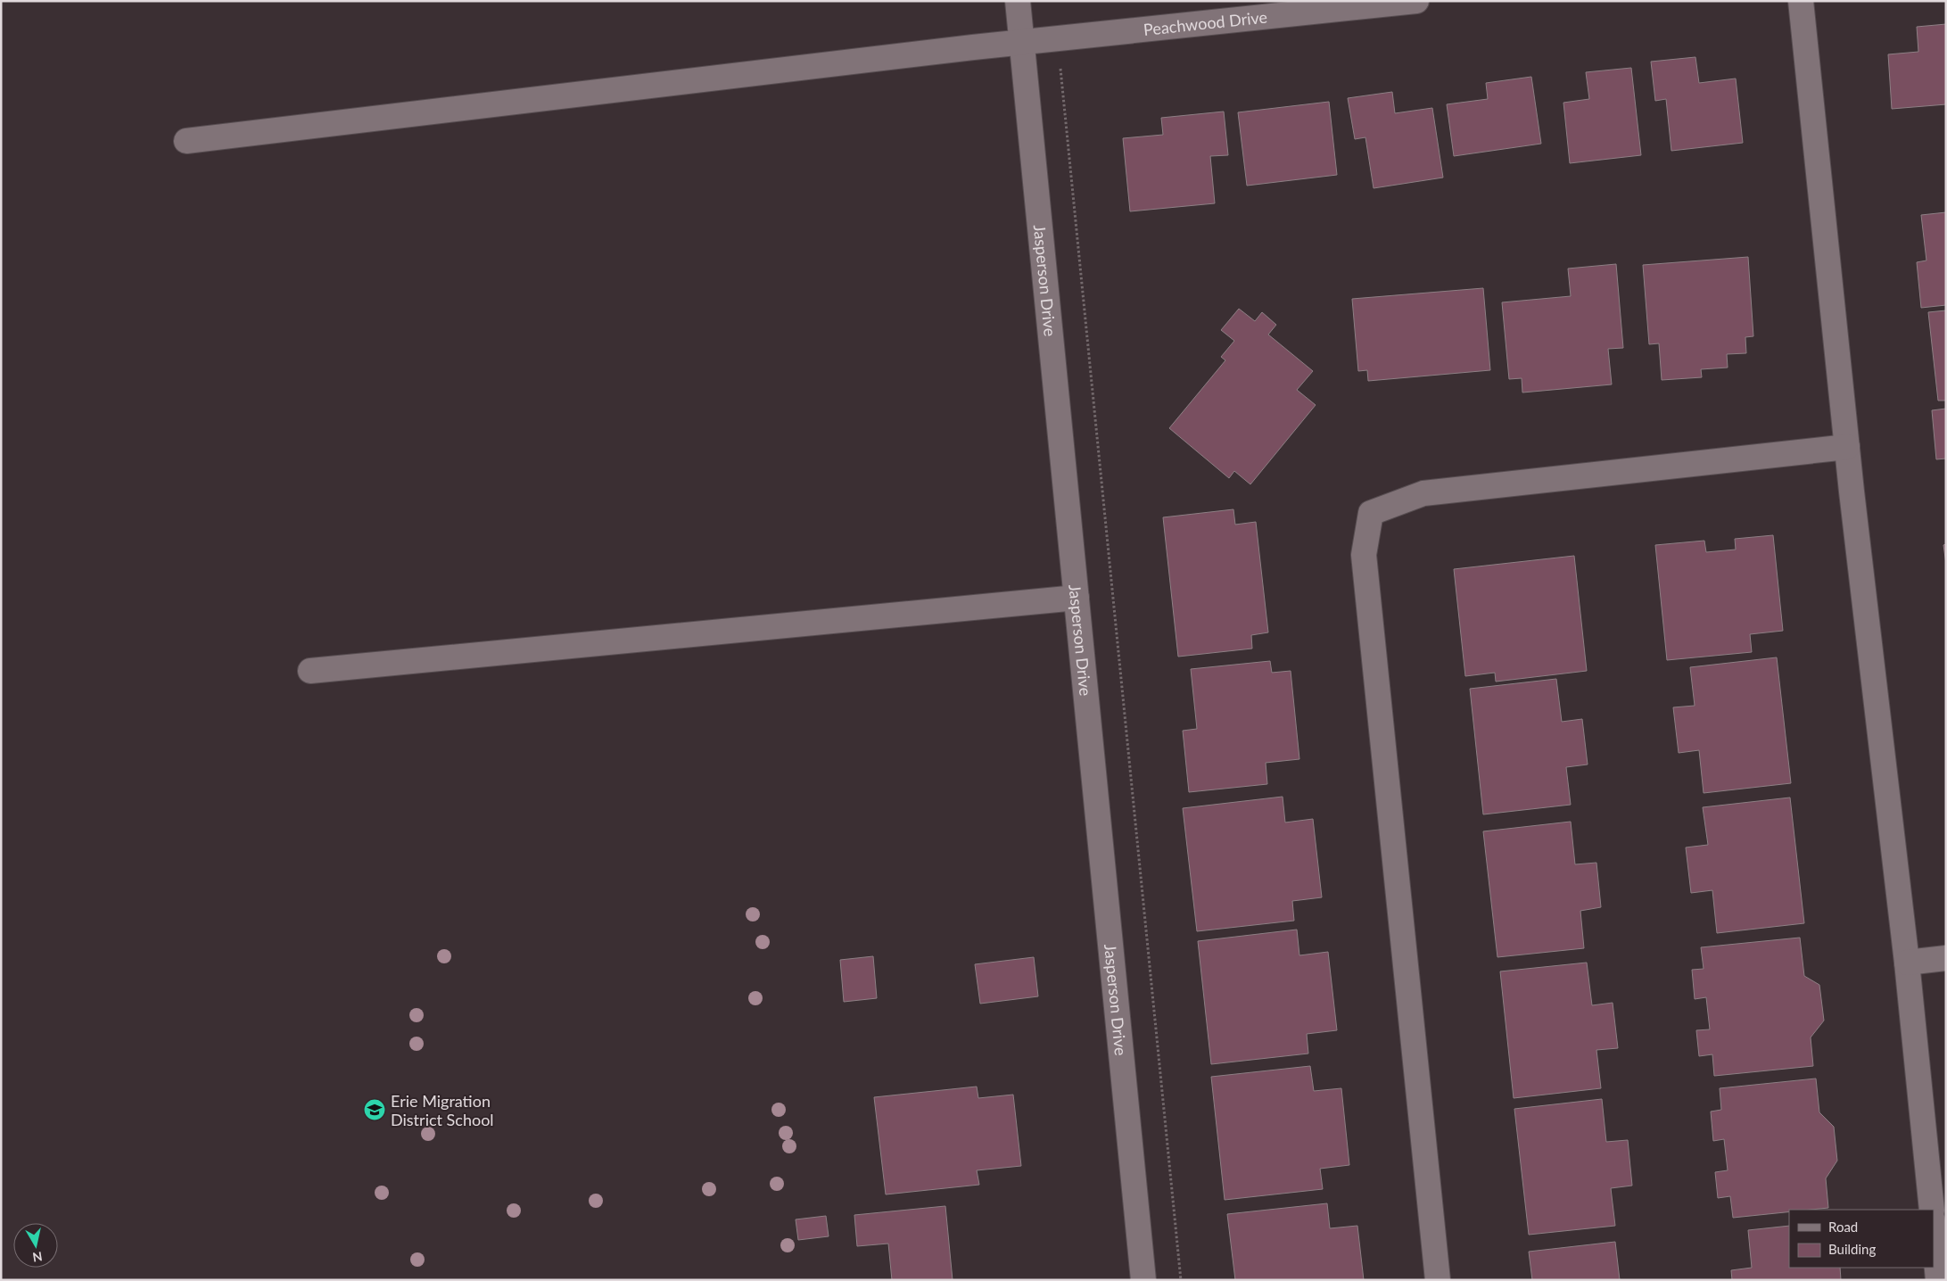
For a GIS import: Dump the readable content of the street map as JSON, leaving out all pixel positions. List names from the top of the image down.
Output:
{
  "streets": {
    "street": ["Peachwood Drive", "Jasperson Drive"]
  },
  "crossings": [
    ["Peachwood Drive", "Jasperson Drive"]
  ],
  "places": {
    "school or university": ["Erie Migration District School"]
  },
  "legend": ["Road", "Building"],
  "north": "bottom"
}
